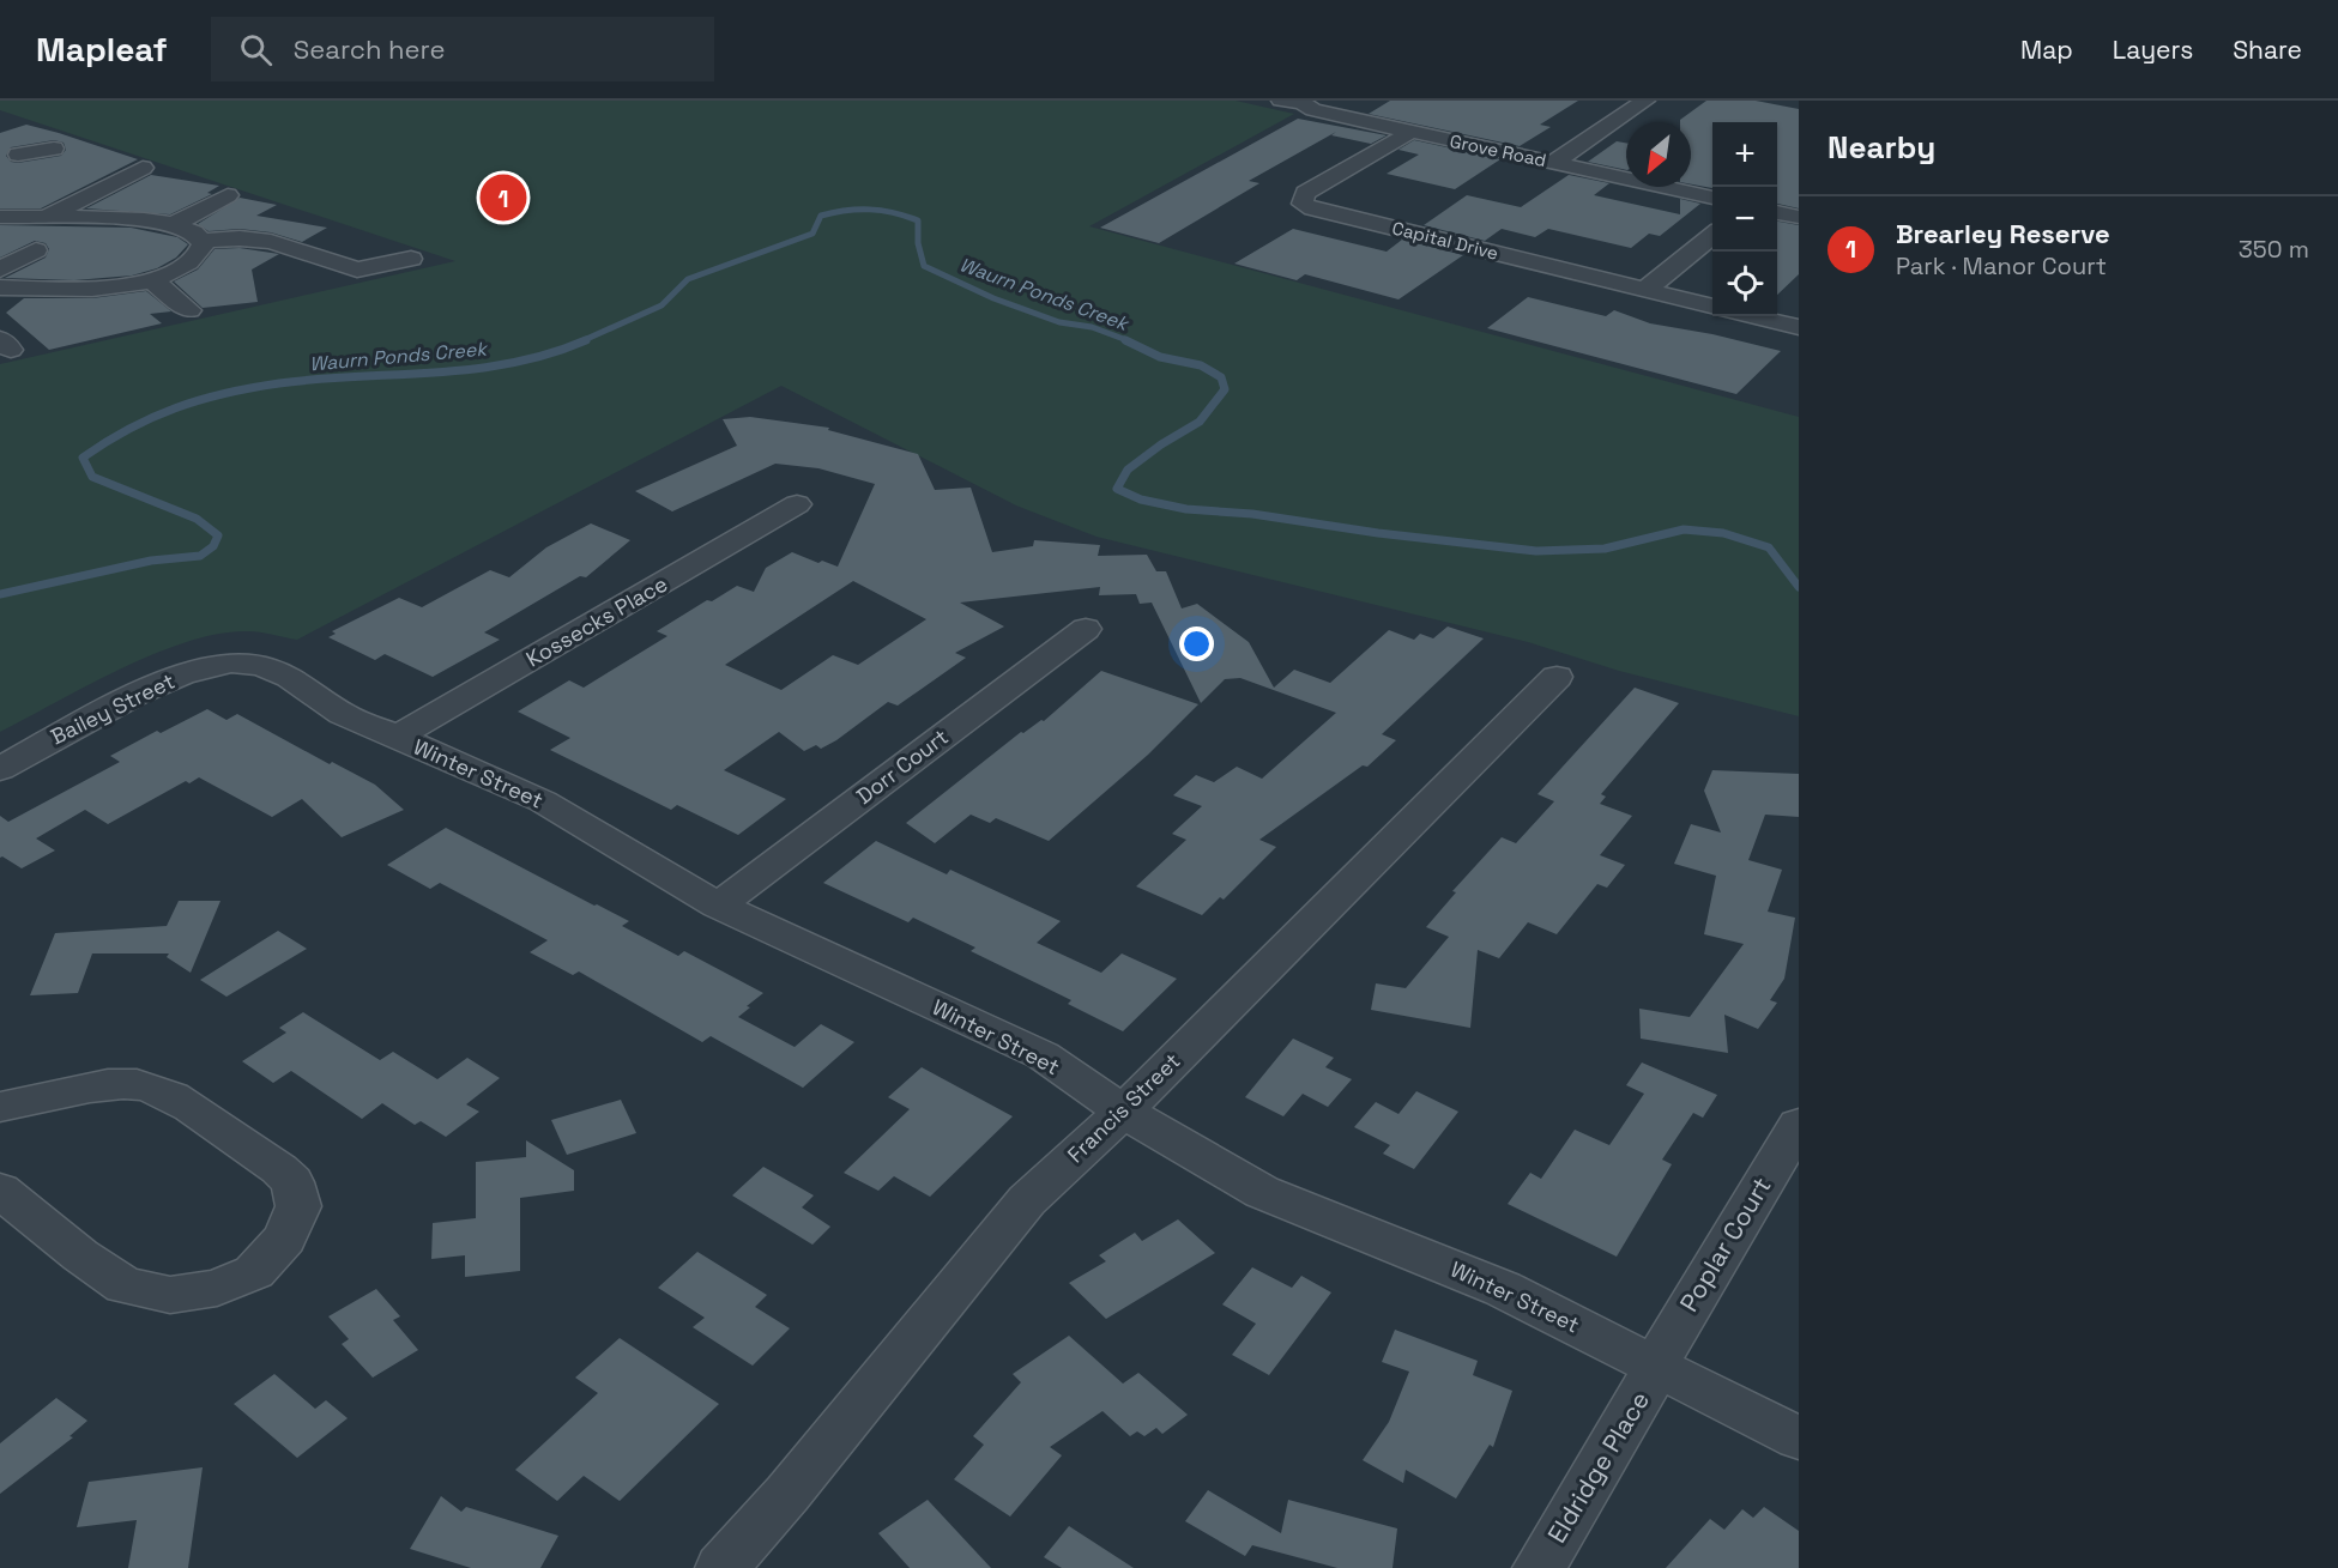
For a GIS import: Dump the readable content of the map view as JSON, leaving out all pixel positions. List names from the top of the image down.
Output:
{
  "streets": {
    "street": [
      "Grove Road",
      "Capital Drive",
      "Kossecks Place",
      "Bailey Street",
      "Dorr Court",
      "Winter Street",
      "Francis Street",
      "Poplar Court",
      "Eldridge Place"
    ]
  },
  "crossings": [
    ["Grove Road", "Capital Drive"],
    ["Kossecks Place", "Winter Street"],
    ["Bailey Street", "Winter Street"],
    ["Dorr Court", "Winter Street"],
    ["Winter Street", "Francis Street"],
    ["Winter Street", "Poplar Court"],
    ["Winter Street", "Eldridge Place"],
    ["Poplar Court", "Eldridge Place"]
  ],
  "water": ["Waurn Ponds Creek"],
  "north": "bottom left",
  "page": {
    "header": "Mapleaf",
    "search": "Search here",
    "nav": ["Map", "Layers", "Share"],
    "heading": "Nearby",
    "map_buttons": ["+", "−"],
    "pins": "1",
    "list": [
      {
        "mark": "1",
        "name": "Brearley Reserve",
        "note": "Park · Manor Court",
        "value": "350 m"
      }
    ]
  }
}
